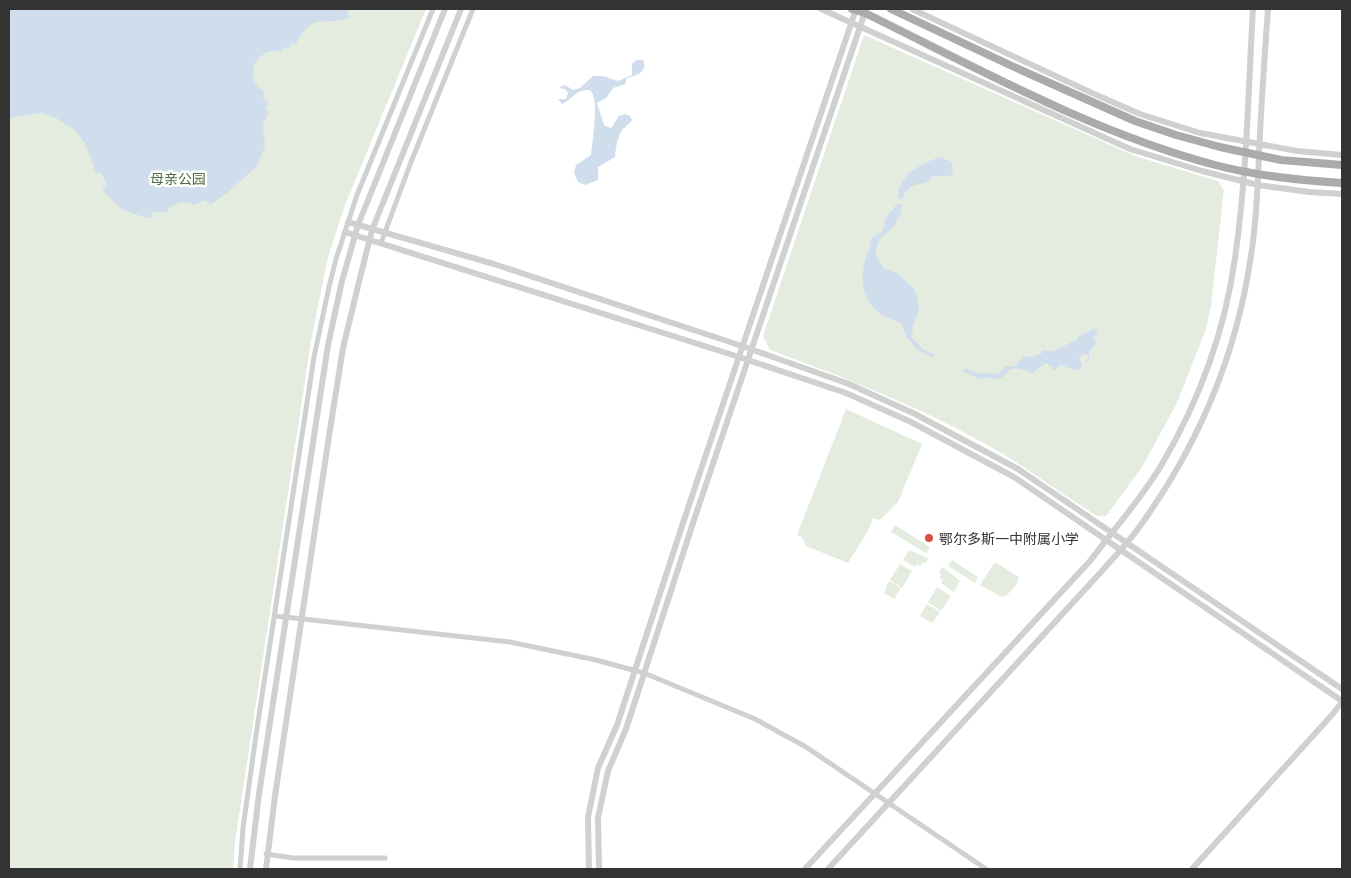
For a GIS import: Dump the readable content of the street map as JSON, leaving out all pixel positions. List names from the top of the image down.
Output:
{
  "parks": ["母亲公园"],
  "places": ["鄂尔多斯一中附属小学"]
}
